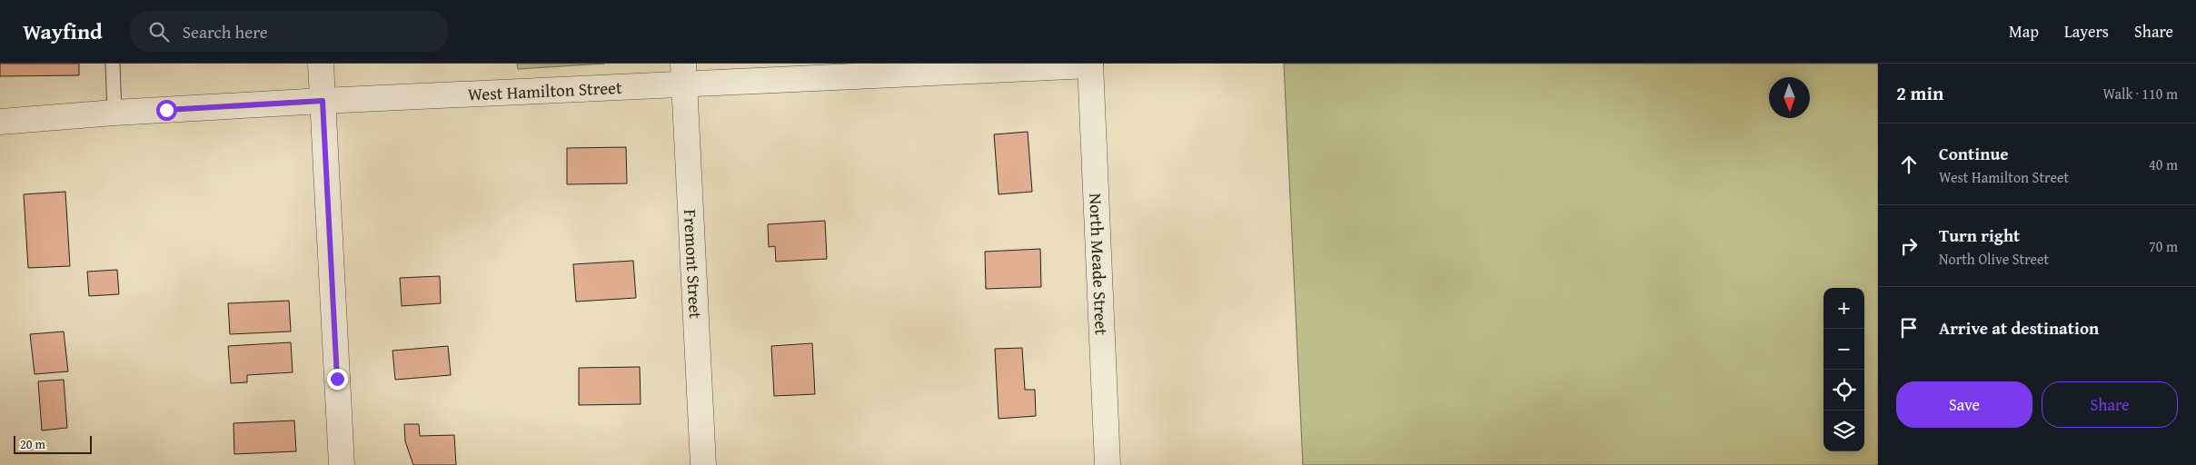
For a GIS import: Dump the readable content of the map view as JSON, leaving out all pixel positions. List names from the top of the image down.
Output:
{
  "streets": {
    "street": ["West Hamilton Street", "Fremont Street", "North Meade Street"]
  },
  "crossings": [
    ["West Hamilton Street", "Fremont Street"],
    ["West Hamilton Street", "North Meade Street"]
  ],
  "scale_bar": "20 m",
  "north": "bottom",
  "page": {
    "header": "Wayfind",
    "search": "Search here",
    "nav": ["Map", "Layers", "Share"],
    "heading": ["2 min", "Walk · 110 m"],
    "list": [
      ["Continue", "West Hamilton Street", "40 m"],
      ["Turn right", "North Olive Street", "70 m"],
      "Arrive at destination"
    ],
    "map_buttons": ["+", "−"],
    "buttons": ["Save", "Share"],
    "scale": "20 m"
  }
}
